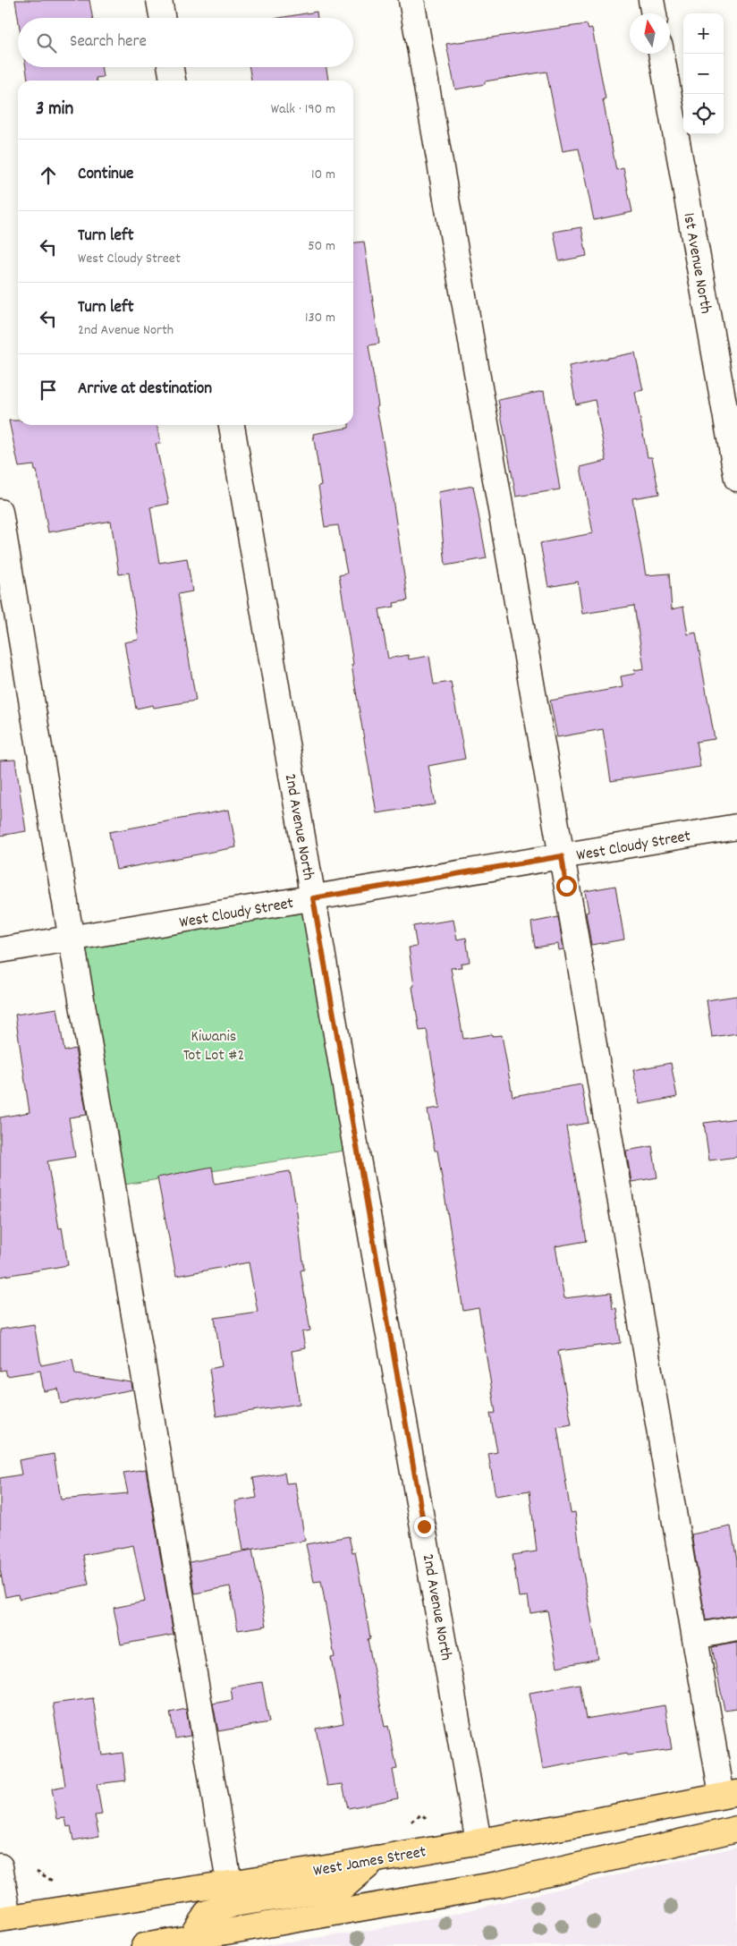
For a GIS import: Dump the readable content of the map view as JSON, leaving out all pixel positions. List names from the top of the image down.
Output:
{
  "streets": {
    "main road": ["West James Street"],
    "street": ["1st Avenue North", "2nd Avenue North", "West Cloudy Street"]
  },
  "crossings": [
    ["2nd Avenue North", "West Cloudy Street"],
    ["2nd Avenue North", "West James Street"]
  ],
  "parks": ["Kiwanis Tot Lot #2"],
  "north": "top",
  "page": {
    "map_buttons": ["+", "−"],
    "search": "Search here",
    "heading": ["3 min", "Walk · 190 m"],
    "list": [
      ["Continue", "10 m"],
      ["Turn left", "West Cloudy Street", "50 m"],
      ["Turn left", "2nd Avenue North", "130 m"],
      "Arrive at destination"
    ]
  }
}
